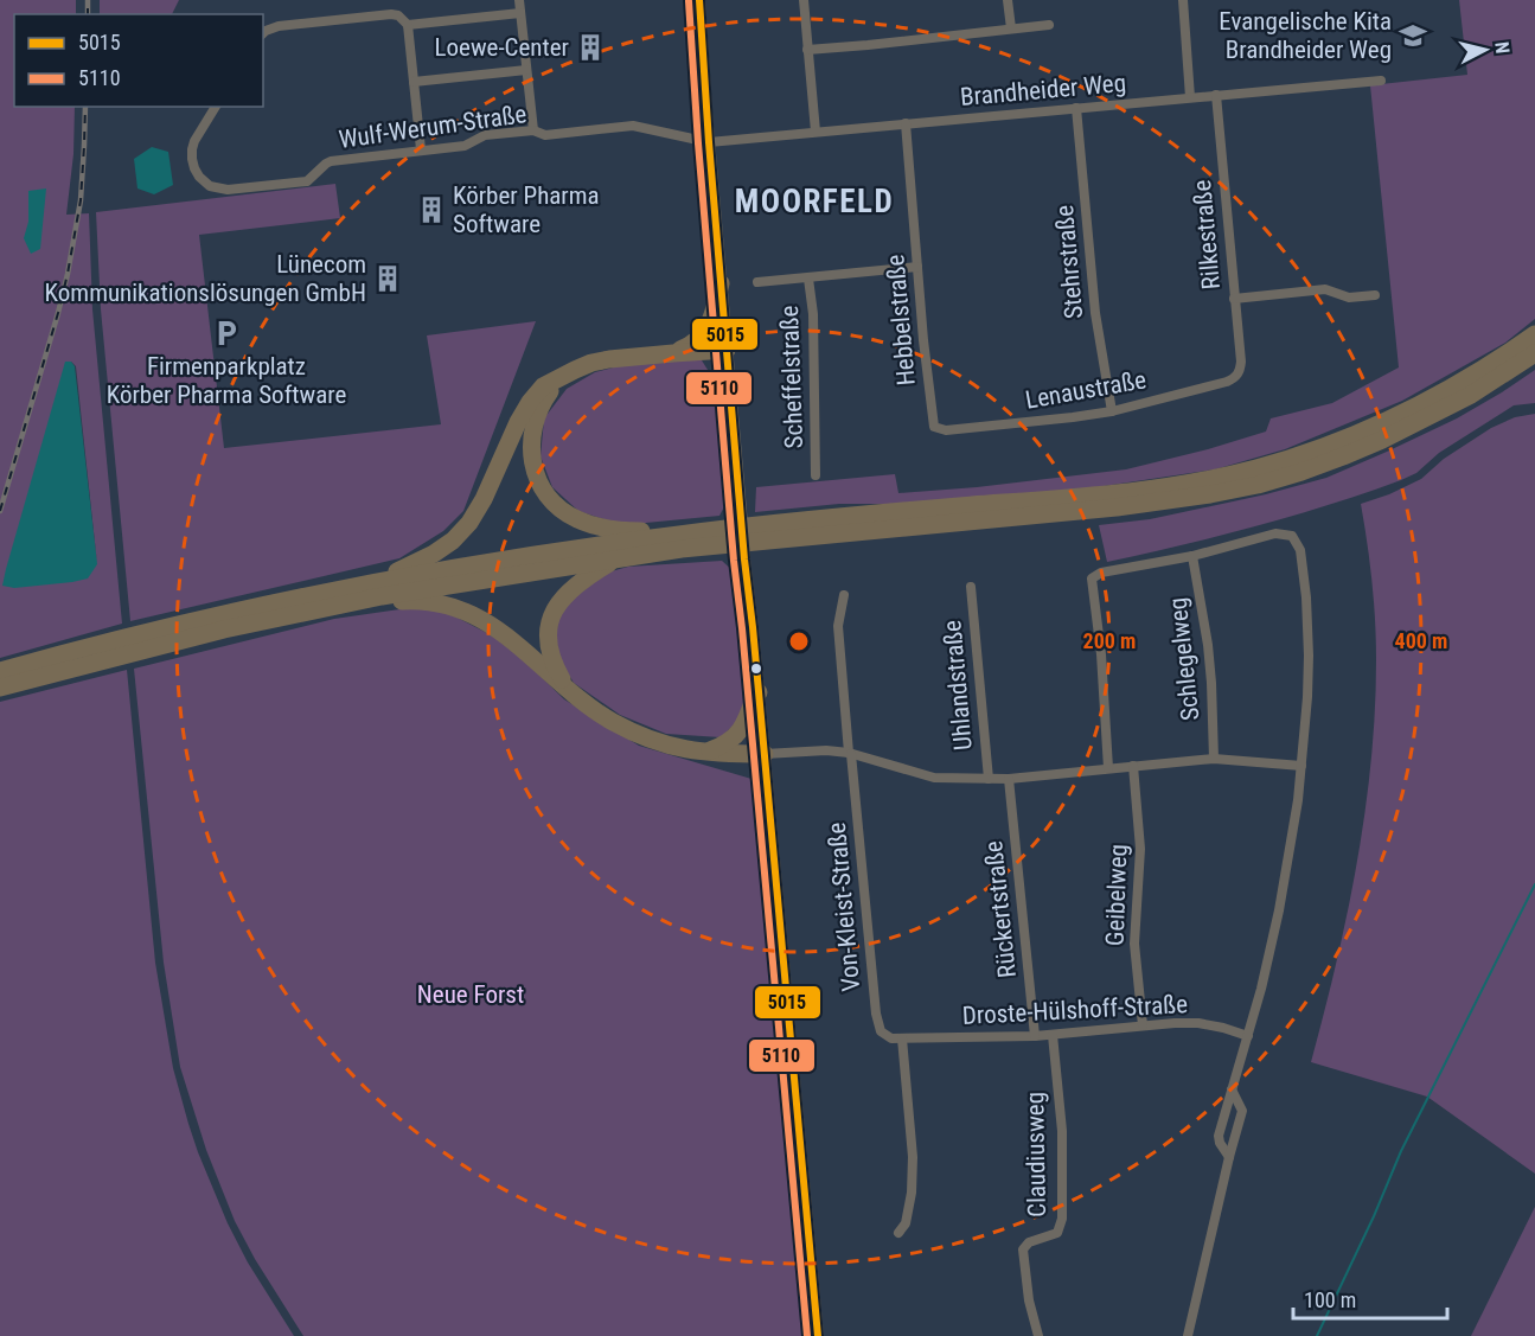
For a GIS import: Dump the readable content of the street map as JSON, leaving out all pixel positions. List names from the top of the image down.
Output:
{
  "streets": {
    "street": [
      "Brandheider Weg",
      "Wulf-Werum-Straße",
      "Rilkestraße",
      "Stehrstraße",
      "Hebbelstraße",
      "Scheffelstraße",
      "Lenaustraße",
      "Schlegelweg",
      "Uhlandstraße",
      "Geibelweg",
      "Von-Kleist-Straße",
      "Rückertstraße",
      "Droste-Hülshoff-Straße",
      "Claudiusweg"
    ]
  },
  "crossings": [
    ["Brandheider Weg", "Wulf-Werum-Straße"],
    ["Brandheider Weg", "Rilkestraße"],
    ["Brandheider Weg", "Stehrstraße"],
    ["Brandheider Weg", "Hebbelstraße"],
    ["Rilkestraße", "Lenaustraße"],
    ["Stehrstraße", "Lenaustraße"],
    ["Hebbelstraße", "Scheffelstraße"],
    ["Hebbelstraße", "Lenaustraße"],
    ["Geibelweg", "Droste-Hülshoff-Straße"],
    ["Von-Kleist-Straße", "Droste-Hülshoff-Straße"],
    ["Rückertstraße", "Droste-Hülshoff-Straße"],
    ["Droste-Hülshoff-Straße", "Claudiusweg"]
  ],
  "districts": ["MOORFELD"],
  "parks": ["Neue Forst"],
  "places": {
    "school or university": ["Evangelische Kita Brandheider Weg"],
    "building": ["Loewe-Center", "Körber Pharma Software", "Lünecom Kommunikationslösungen GmbH"],
    "parking": ["Firmenparkplatz Körber Pharma Software"]
  },
  "lines": ["transit line 5015", "transit line 5110"],
  "legend": ["5015", "5110"],
  "scale_bar": "100 m",
  "north": "right",
  "rings": ["200 m", "400 m"]
}
